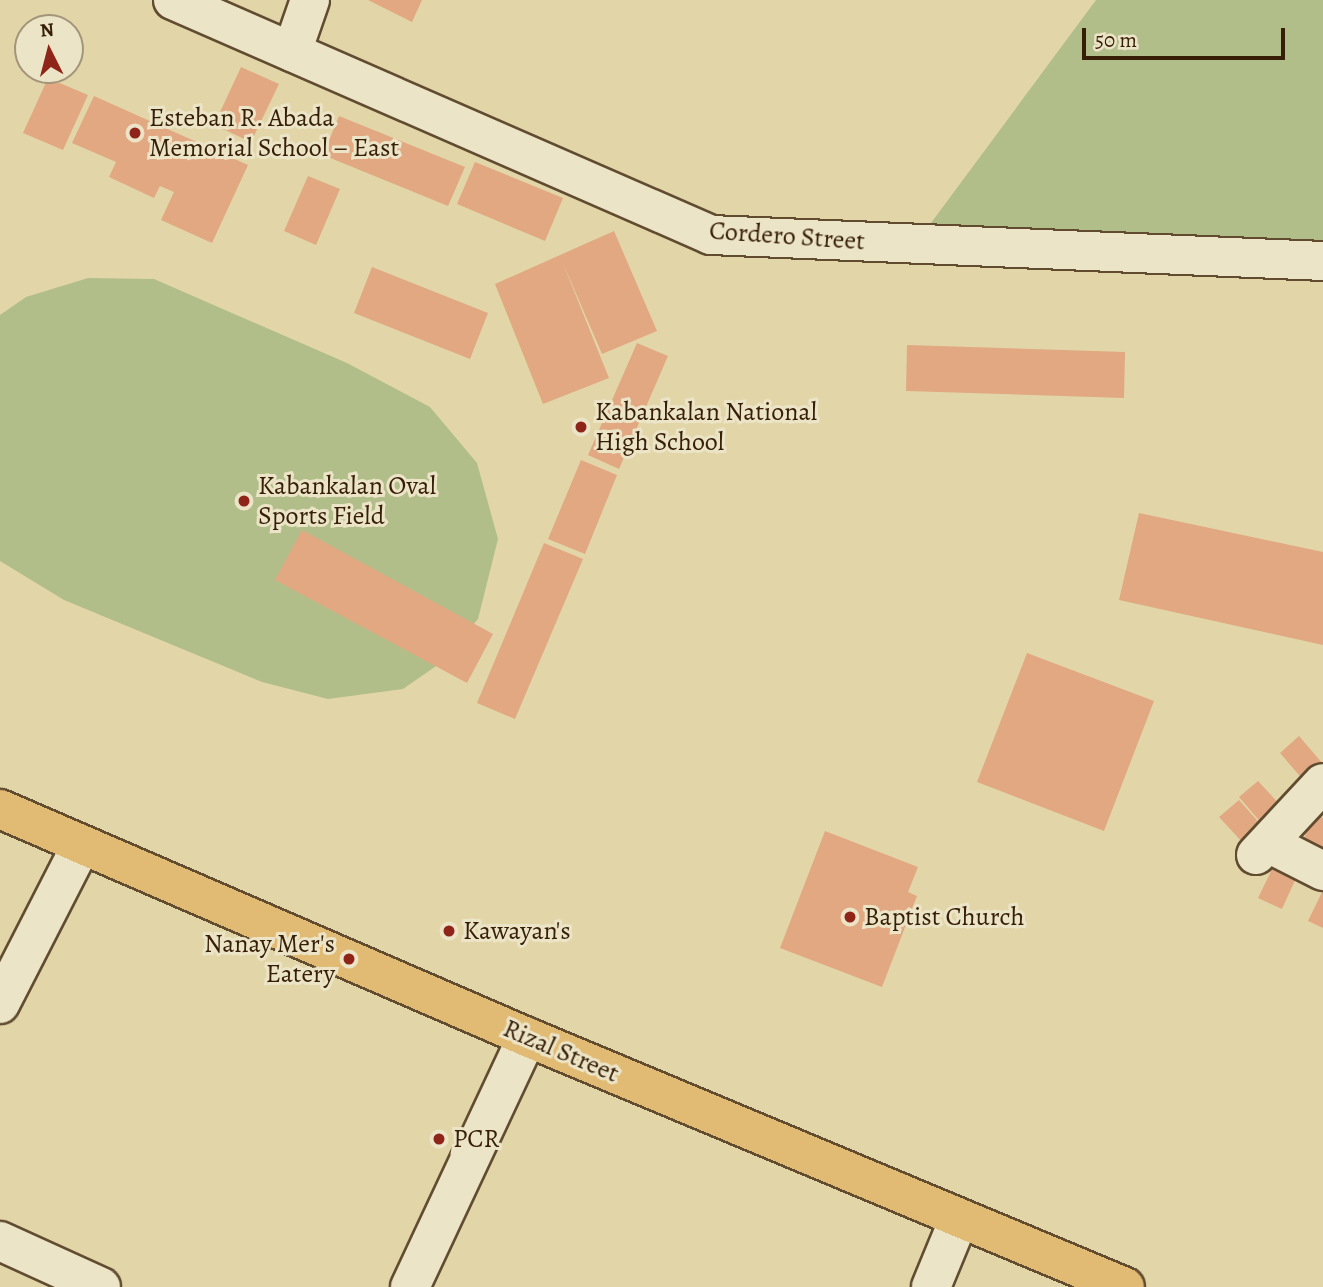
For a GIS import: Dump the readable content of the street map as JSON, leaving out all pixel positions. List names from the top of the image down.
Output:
{
  "streets": {
    "main road": ["Rizal Street"],
    "street": ["Cordero Street"]
  },
  "places": [
    "Esteban R. Abada Memorial School – East",
    "Kabankalan National High School",
    "Kabankalan Oval Sports Field",
    "Baptist Church",
    "Kawayan's",
    "Nanay Mer's Eatery",
    "PCR"
  ],
  "scale_bar": "50 m",
  "north": "top"
}
